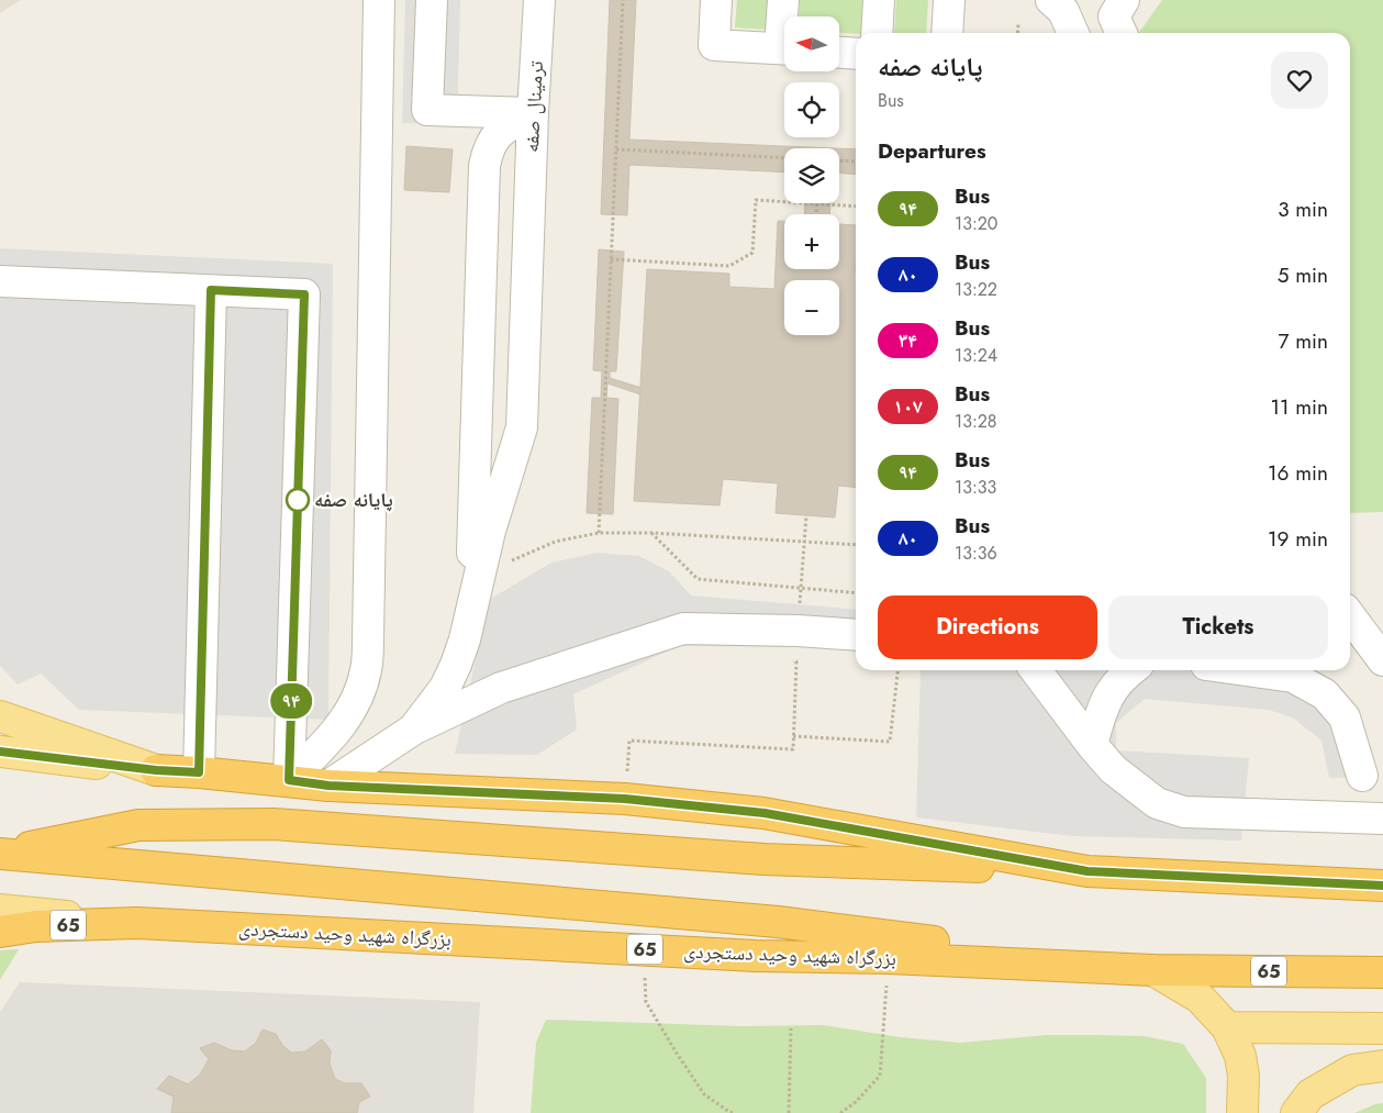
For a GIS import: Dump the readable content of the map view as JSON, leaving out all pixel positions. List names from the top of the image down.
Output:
{
  "streets": {
    "highway": ["65", "بزرگراه شهید وحید دستجردی"],
    "street": ["ترمینال صفه"]
  },
  "crossings": [
    ["65", "بزرگراه شهید وحید دستجردی"]
  ],
  "places": ["پایانه صفه"],
  "lines": ["bus line ۹۴"],
  "north": "left",
  "page": {
    "on_map": "۹۴",
    "map_buttons": ["+", "−"],
    "heading": [
      ["پایانه صفه", "Bus"],
      "Departures"
    ],
    "list": [
      {
        "mark": "۹۴",
        "name": "Bus",
        "note": "13:20",
        "value": "3 min"
      },
      {
        "mark": "۸۰",
        "name": "Bus",
        "note": "13:22",
        "value": "5 min"
      },
      {
        "mark": "۳۴",
        "name": "Bus",
        "note": "13:24",
        "value": "7 min"
      },
      {
        "mark": "۱۰۷",
        "name": "Bus",
        "note": "13:28",
        "value": "11 min"
      },
      {
        "mark": "۹۴",
        "name": "Bus",
        "note": "13:33",
        "value": "16 min"
      },
      {
        "mark": "۸۰",
        "name": "Bus",
        "note": "13:36",
        "value": "19 min"
      }
    ],
    "buttons": ["Directions", "Tickets"]
  }
}
